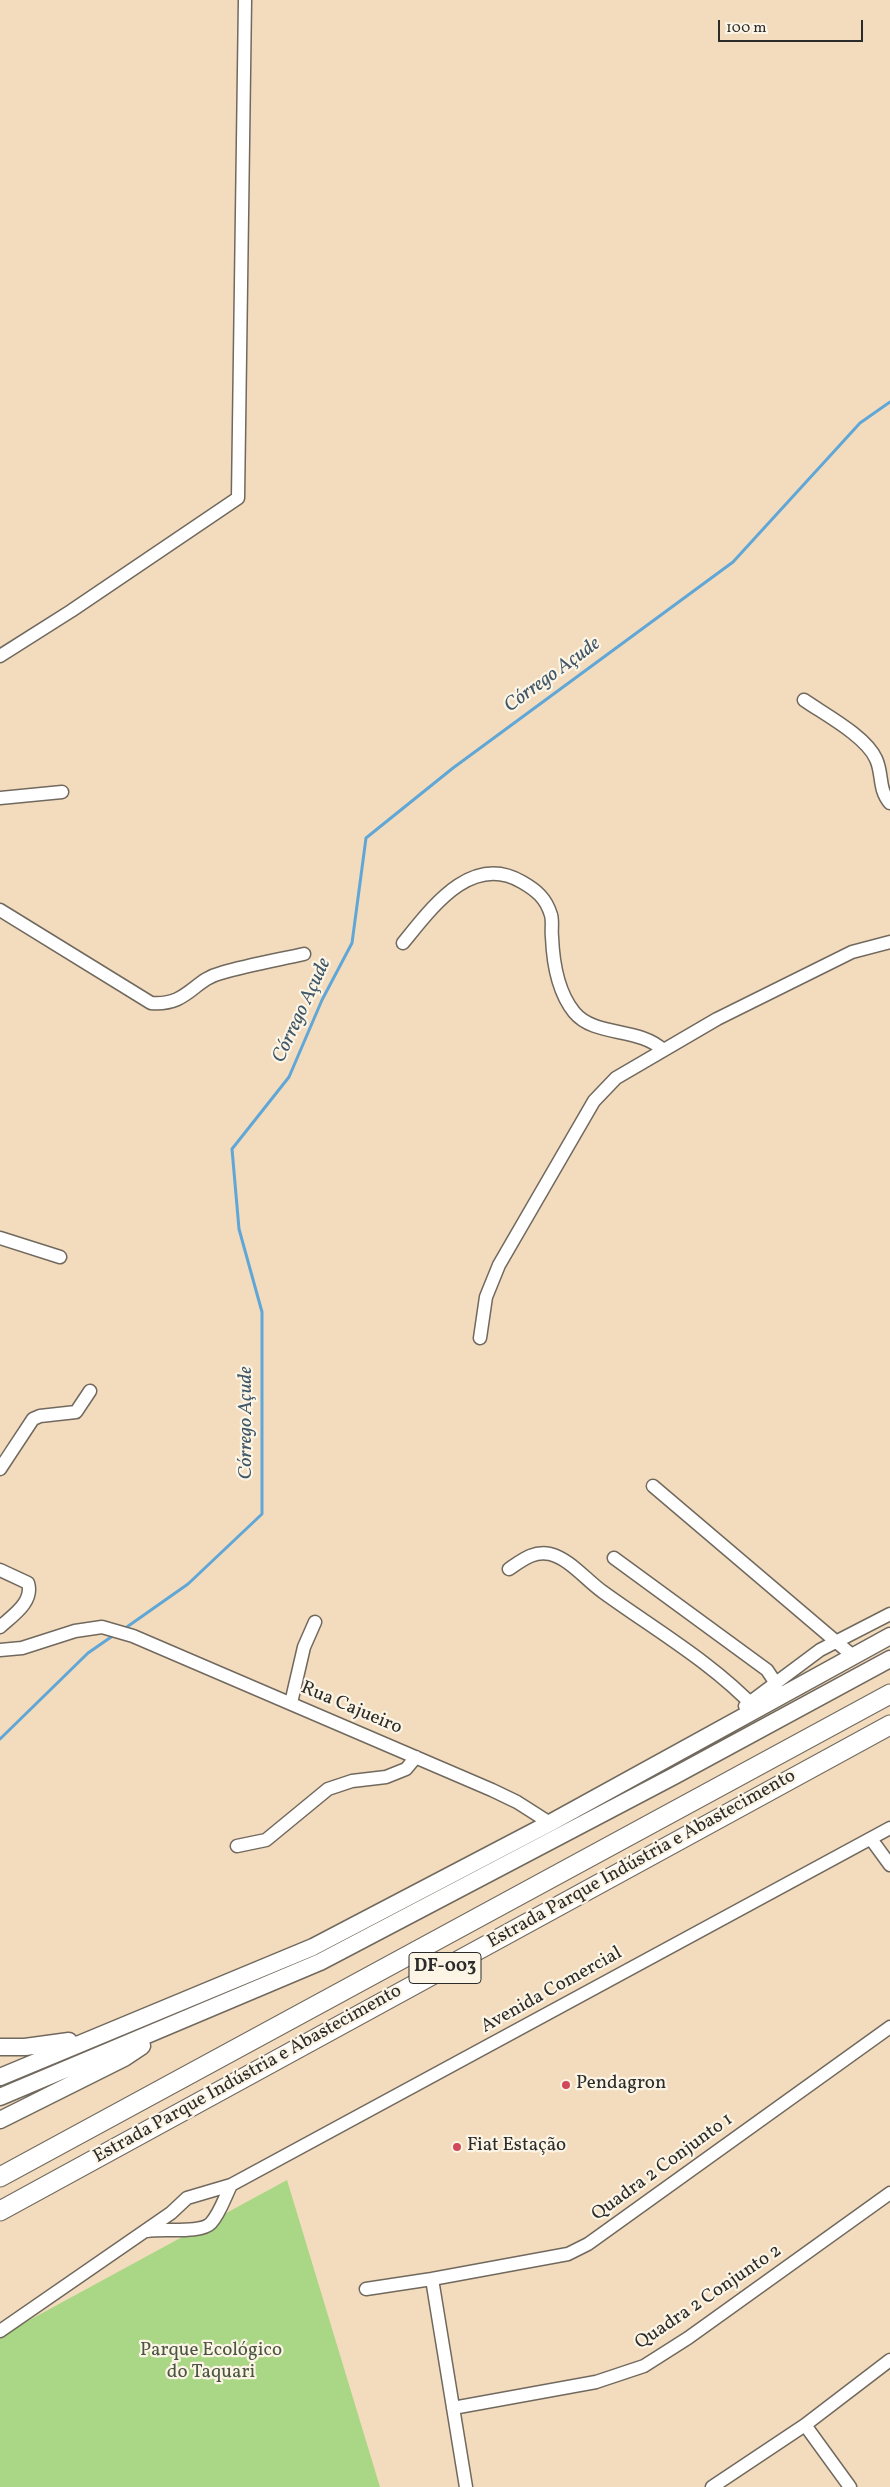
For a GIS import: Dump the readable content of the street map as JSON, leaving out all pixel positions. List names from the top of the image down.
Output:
{
  "streets": {
    "highway": ["Estrada Parque Indústria e Abastecimento", "DF-003"],
    "street": [
      "Rua Cajueiro",
      "Avenida Comercial",
      "Quadra 2 Conjunto 1",
      "Quadra 2 Conjunto 2"
    ]
  },
  "water": ["Córrego Açude"],
  "parks": ["Parque Ecológico do Taquari"],
  "places": ["Pendagron", "Fiat Estação"],
  "scale_bar": "100 m"
}
